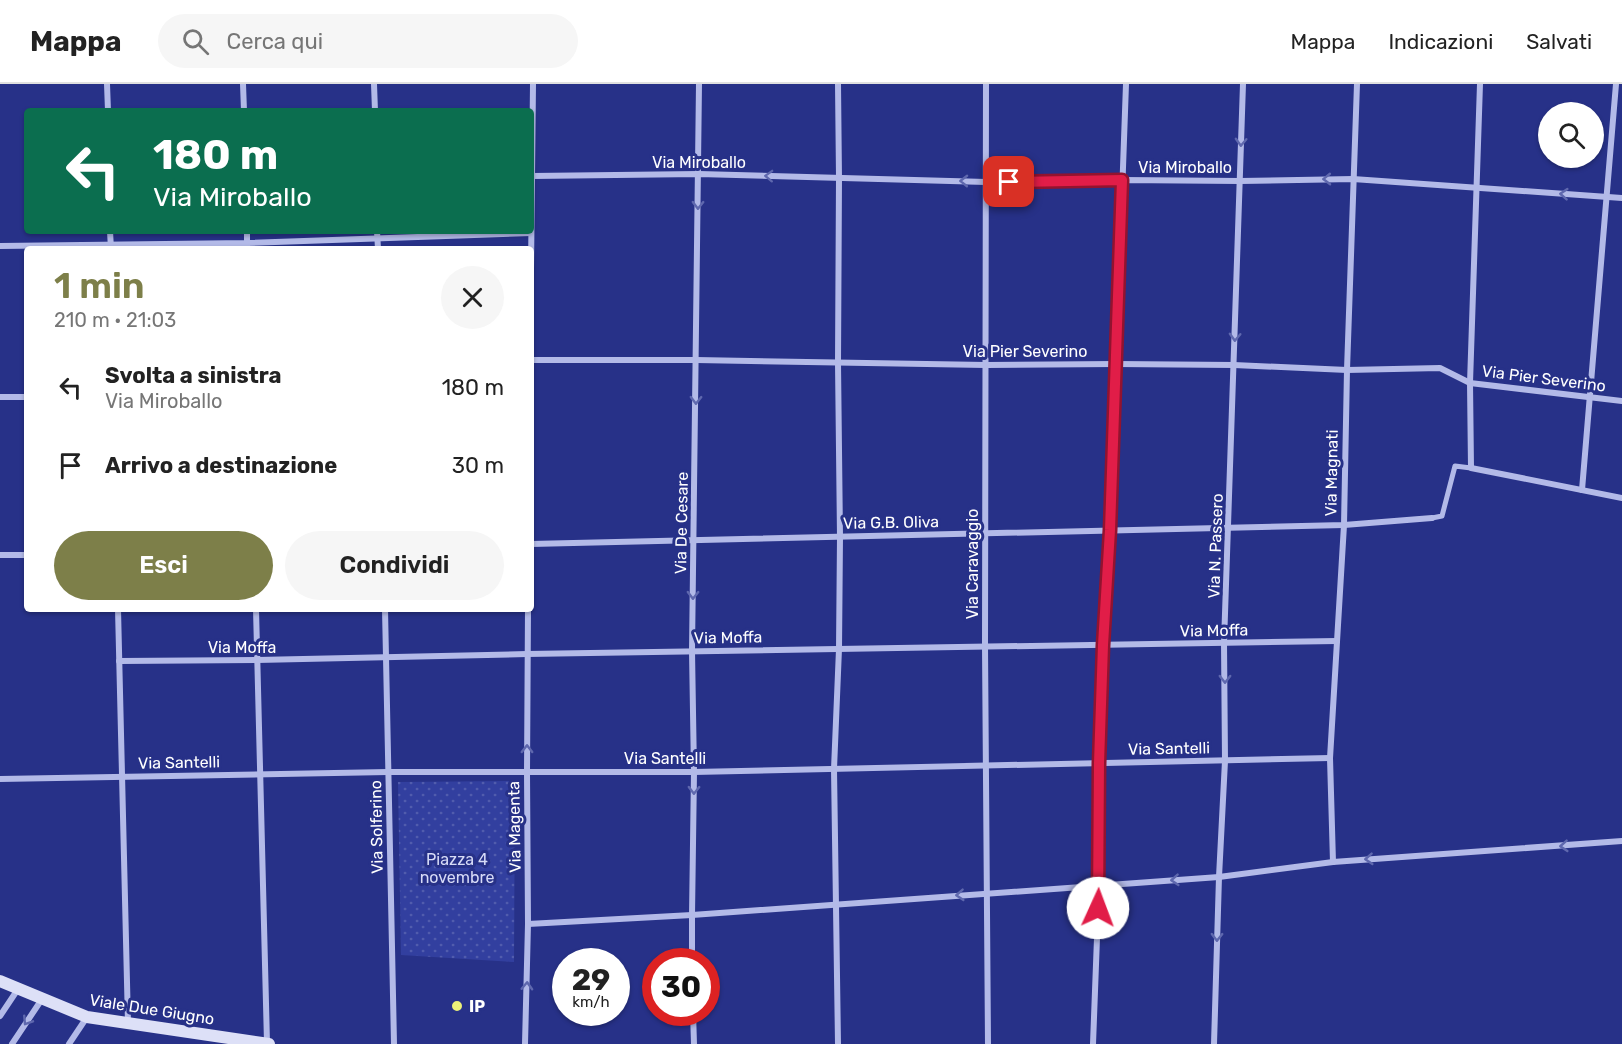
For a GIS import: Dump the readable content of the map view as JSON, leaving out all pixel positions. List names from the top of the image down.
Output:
{
  "streets": {
    "main road": ["Viale Due Giugno"],
    "street": [
      "Via Miroballo",
      "Via Pier Severino",
      "Via Magnati",
      "Via G.B. Oliva",
      "Via De Cesare",
      "Via N. Passero",
      "Via Caravaggio",
      "Via Moffa",
      "Via Santelli",
      "Via Solferino",
      "Via Magenta"
    ]
  },
  "crossings": [
    ["Via Miroballo", "Via Magnati"],
    ["Via Miroballo", "Via De Cesare"],
    ["Via Miroballo", "Via N. Passero"],
    ["Via Miroballo", "Via Caravaggio"],
    ["Via Pier Severino", "Via Magnati"],
    ["Via Pier Severino", "Via De Cesare"],
    ["Via Pier Severino", "Via N. Passero"],
    ["Via Pier Severino", "Via Caravaggio"],
    ["Via Magnati", "Via G.B. Oliva"],
    ["Via Magnati", "Via Moffa"],
    ["Via Magnati", "Via Santelli"],
    ["Via G.B. Oliva", "Via De Cesare"],
    ["Via G.B. Oliva", "Via N. Passero"],
    ["Via G.B. Oliva", "Via Caravaggio"],
    ["Via De Cesare", "Via Moffa"],
    ["Via De Cesare", "Via Santelli"],
    ["Via N. Passero", "Via Moffa"],
    ["Via N. Passero", "Via Santelli"],
    ["Via Caravaggio", "Via Moffa"],
    ["Via Caravaggio", "Via Santelli"],
    ["Via Moffa", "Via Solferino"],
    ["Via Moffa", "Via Magenta"],
    ["Via Santelli", "Via Solferino"],
    ["Via Santelli", "Via Magenta"]
  ],
  "one_way": [
    "Via Miroballo",
    "Via De Cesare",
    "Via N. Passero",
    "Via Magenta"
  ],
  "parks": ["Piazza 4 novembre"],
  "places": ["IP"],
  "page": {
    "header": "Mappa",
    "search": "Cerca qui",
    "nav": ["Mappa", "Indicazioni", "Salvati"],
    "turn": ["180 m", "Via Miroballo"],
    "heading": ["1 min", "210 m · 21:03"],
    "list": [
      {
        "name": "Svolta a sinistra",
        "note": "Via Miroballo",
        "value": "180 m"
      },
      {
        "name": "Arrivo a destinazione",
        "value": "30 m"
      }
    ],
    "buttons": ["Esci", "Condividi"],
    "speed": "29 km/h",
    "limit": "30"
  }
}
